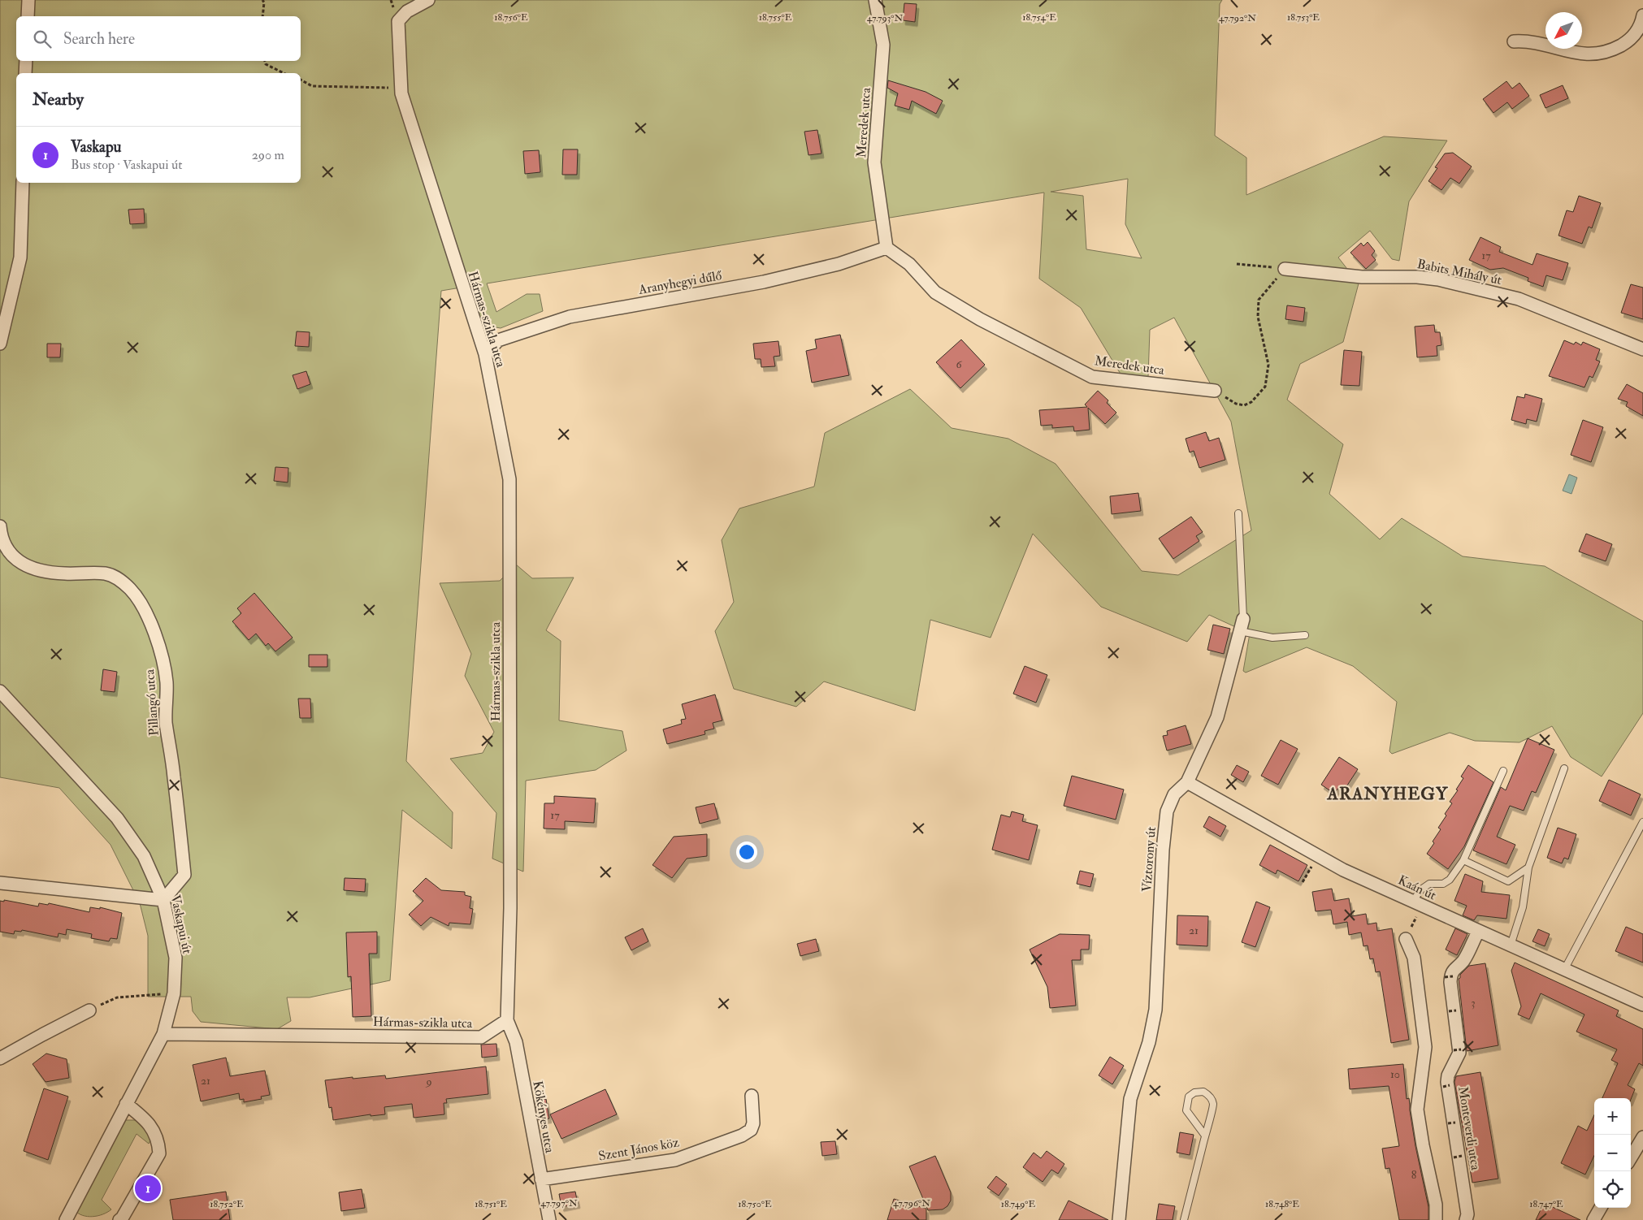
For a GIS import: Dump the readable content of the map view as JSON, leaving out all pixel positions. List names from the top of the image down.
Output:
{
  "streets": {
    "street": [
      "Meredek utca",
      "Babits Mihály út",
      "Aranyhegyi dűlő",
      "Hármas-szikla utca",
      "Pillangó utca",
      "Víztorony út",
      "Kaán út",
      "Vaskapui út",
      "Kökényes utca",
      "Monteverdi utca",
      "Szent János köz"
    ]
  },
  "crossings": [
    ["Meredek utca", "Aranyhegyi dűlő"],
    ["Aranyhegyi dűlő", "Hármas-szikla utca"],
    ["Hármas-szikla utca", "Vaskapui út"],
    ["Hármas-szikla utca", "Kökényes utca"],
    ["Pillangó utca", "Vaskapui út"],
    ["Víztorony út", "Kaán út"],
    ["Kaán út", "Monteverdi utca"],
    ["Kökényes utca", "Szent János köz"]
  ],
  "districts": ["ARANYHEGY"],
  "house_numbers": [
    "17",
    "6",
    "17",
    "21",
    "3",
    "10",
    "21",
    "9",
    "8"
  ],
  "north": "bottom left",
  "page": {
    "search": "Search here",
    "heading": "Nearby",
    "list": [
      {
        "mark": "1",
        "name": "Vaskapu",
        "note": "Bus stop · Vaskapui út",
        "value": "290 m"
      }
    ],
    "map_buttons": ["+", "−"],
    "pins": "1"
  },
  "coordinates": [
    "18.756°E",
    "18.753°E",
    "18.755°E",
    "18.754°E",
    "47.792°N",
    "47.793°N",
    "47.797°N",
    "47.796°N",
    "18.752°E",
    "18.751°E",
    "18.750°E",
    "18.749°E",
    "18.748°E",
    "18.747°E"
  ]
}
